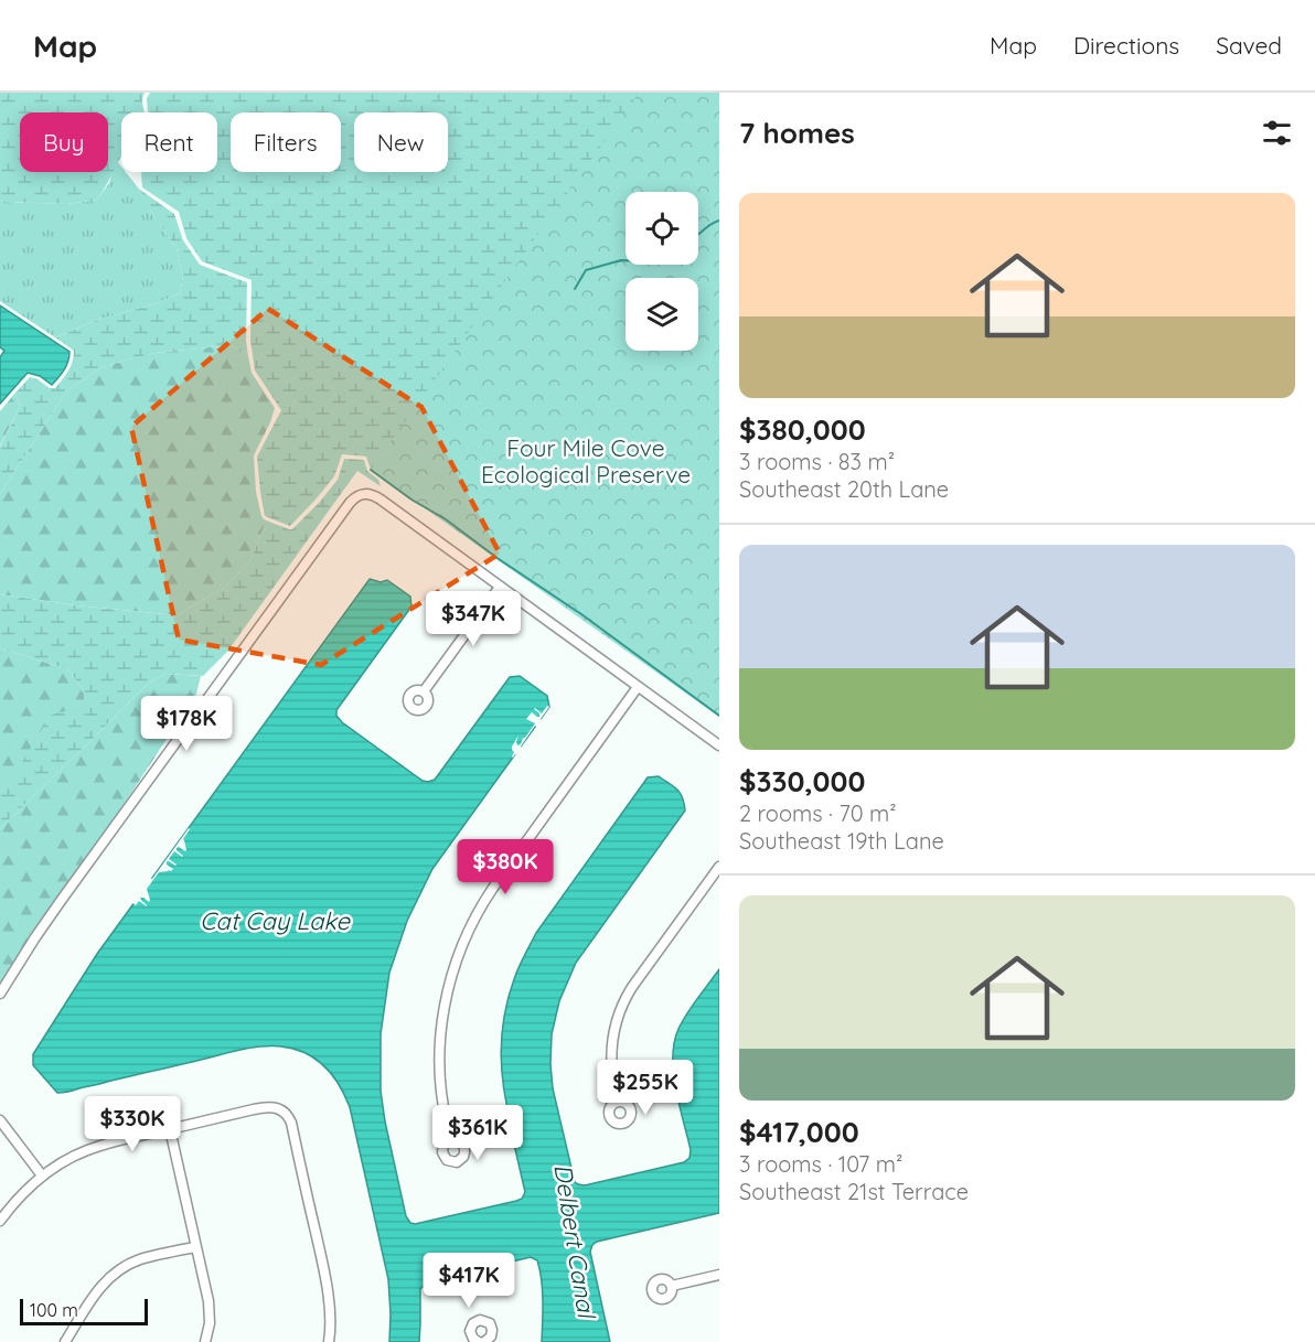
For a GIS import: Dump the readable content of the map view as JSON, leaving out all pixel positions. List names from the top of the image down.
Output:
{
  "water": ["Cat Cay Lake", "Delbert Canal"],
  "parks": ["Four Mile Cove Ecological Preserve"],
  "scale_bar": "100 m",
  "page": {
    "header": "Map",
    "nav": ["Map", "Directions", "Saved"],
    "heading": "7 homes",
    "chip": [
      "Buy",
      "Rent",
      "Filters",
      "New"
    ],
    "list": [
      {
        "name": "$380,000",
        "note": "3 rooms · 83 m² · Southeast 20th Lane"
      },
      {
        "name": "$330,000",
        "note": "2 rooms · 70 m² · Southeast 19th Lane"
      },
      {
        "name": "$417,000",
        "note": "3 rooms · 107 m² · Southeast 21st Terrace"
      }
    ],
    "price": [
      "$347K",
      "$178K",
      "$380K",
      "$255K",
      "$330K",
      "$361K",
      "$417K"
    ],
    "scale": "100 m"
  }
}
